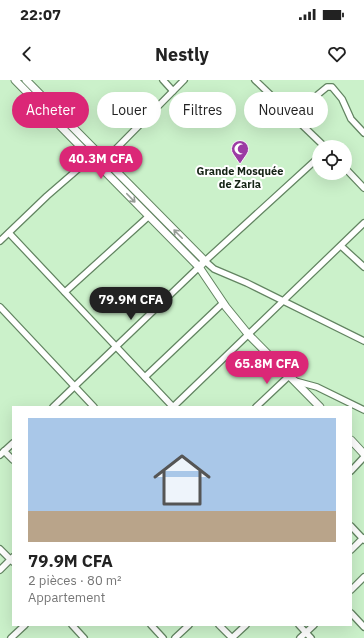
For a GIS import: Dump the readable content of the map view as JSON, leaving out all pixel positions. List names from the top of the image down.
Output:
{
  "places": {
    "mosque": ["Grande Mosquée de Zaria"]
  },
  "page": {
    "status": "22:07",
    "header": "Nestly",
    "chip": [
      "Acheter",
      "Louer",
      "Filtres",
      "Nouveau"
    ],
    "price": ["40.3M CFA", "79.9M CFA", "65.8M CFA"],
    "list": [
      {
        "name": "79.9M CFA",
        "note": "2 pièces · 80 m² · Appartement"
      }
    ]
  }
}
